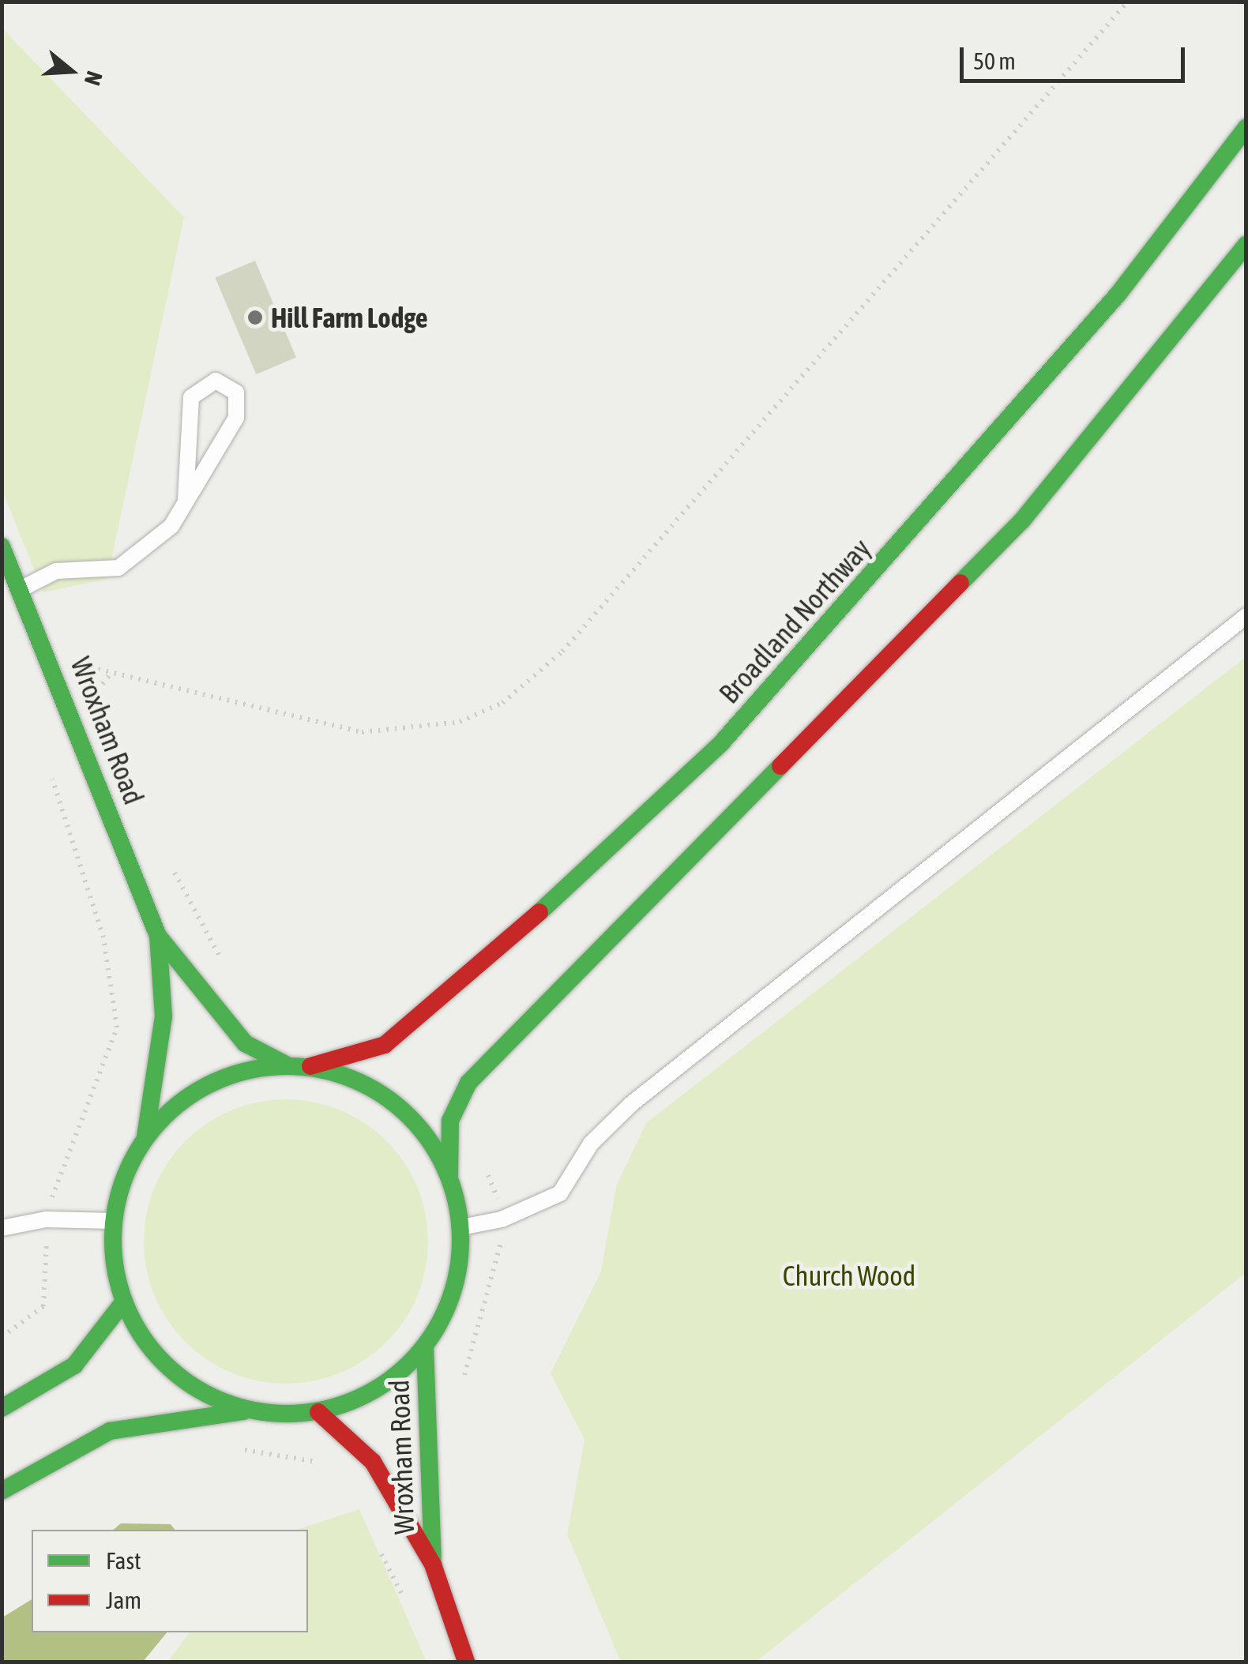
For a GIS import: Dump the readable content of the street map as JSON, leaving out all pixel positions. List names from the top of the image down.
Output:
{
  "streets": {
    "main road": ["Broadland Northway", "Wroxham Road"]
  },
  "parks": ["Church Wood"],
  "places": ["Hill Farm Lodge"],
  "legend": ["Fast", "Jam"],
  "scale_bar": "50 m",
  "north": "right"
}
